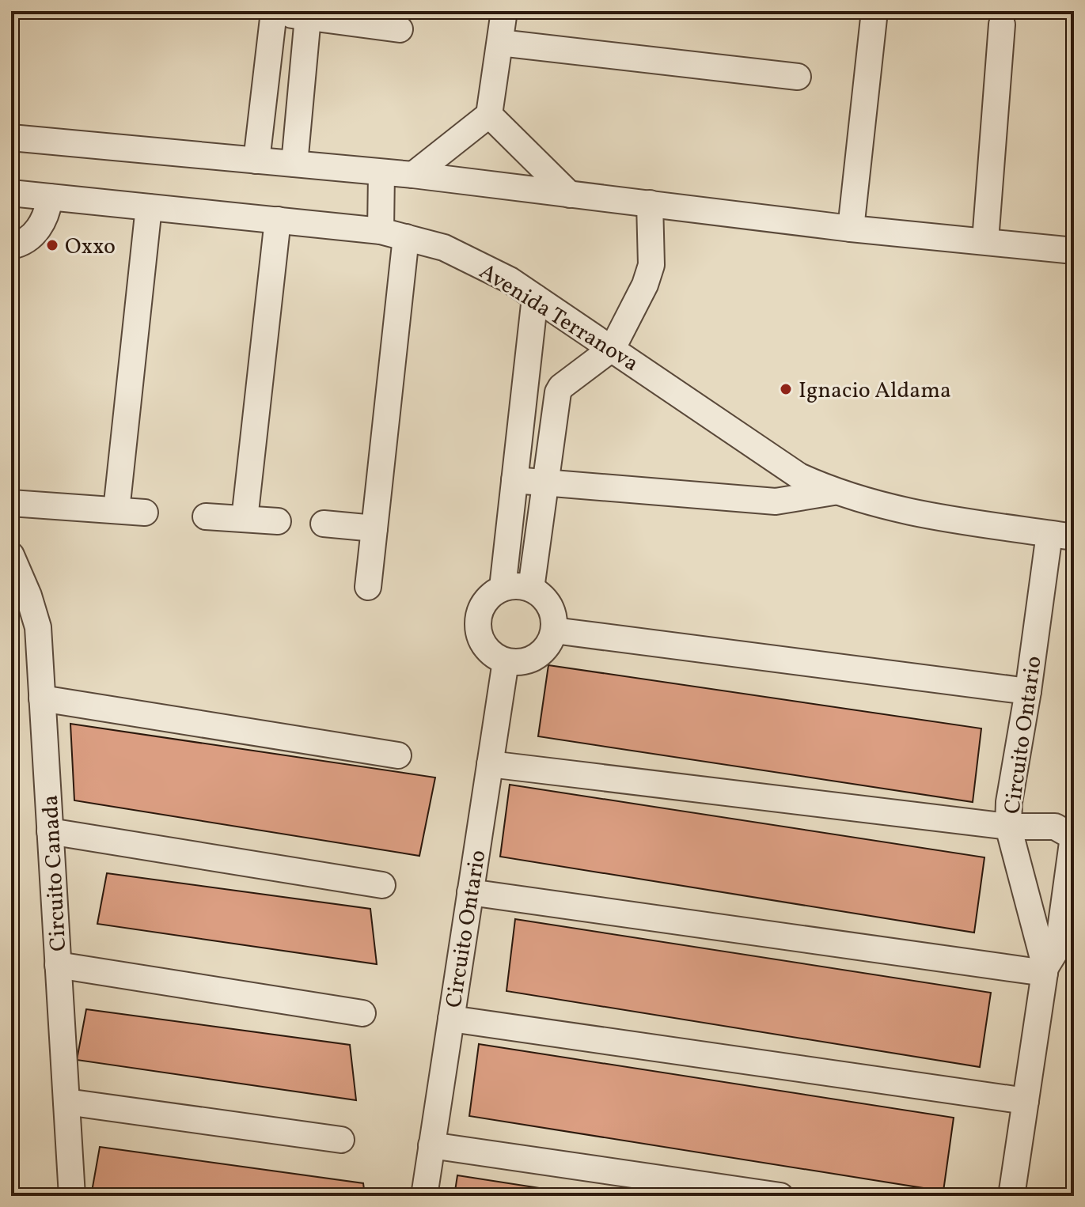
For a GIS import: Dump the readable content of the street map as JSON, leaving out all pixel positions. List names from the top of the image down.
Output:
{
  "streets": {
    "street": ["Avenida Terranova", "Circuito Ontario", "Circuito Canada"]
  },
  "crossings": [
    ["Avenida Terranova", "Circuito Ontario"]
  ],
  "places": ["Oxxo", "Ignacio Aldama"]
}
